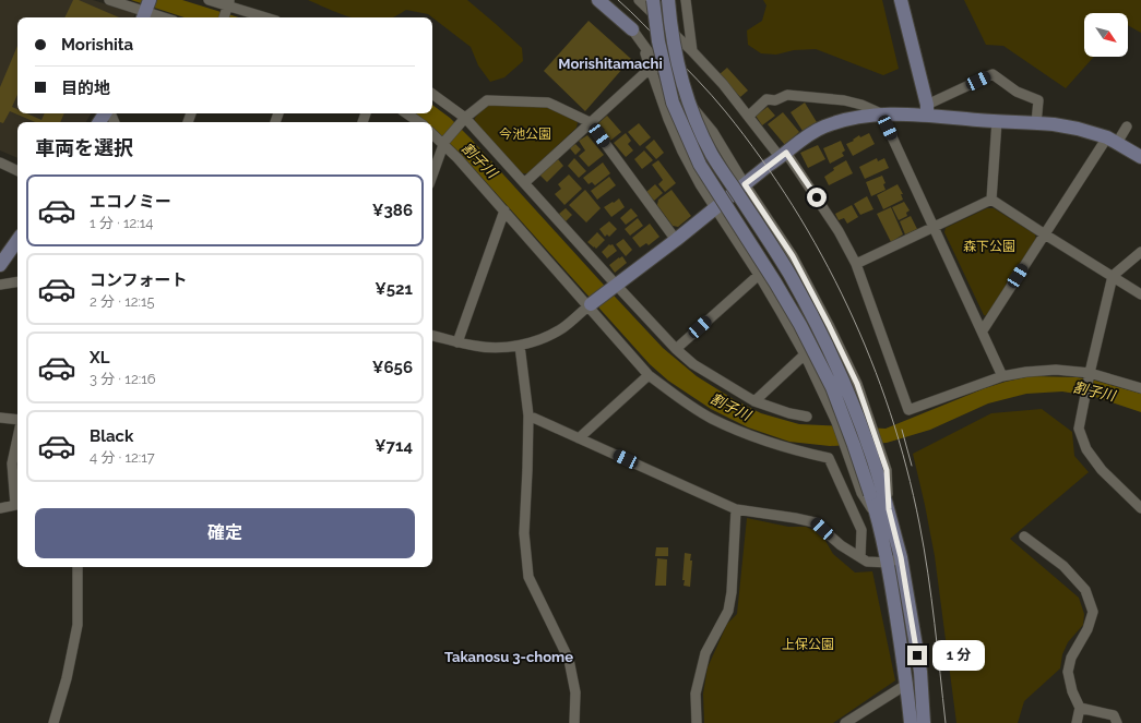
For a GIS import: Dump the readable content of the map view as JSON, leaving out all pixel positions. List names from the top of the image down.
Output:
{
  "districts": ["Morishitamachi", "Takanosu 3-chome"],
  "water": ["割子川"],
  "parks": ["今池公園", "森下公園", "上保公園"],
  "north": "bottom right",
  "page": {
    "banner": ["Morishita", "目的地"],
    "heading": "車両を選択",
    "list": [
      {
        "name": "エコノミー",
        "note": "1 分 · 12:14",
        "value": "¥386"
      },
      {
        "name": "コンフォート",
        "note": "2 分 · 12:15",
        "value": "¥521"
      },
      {
        "name": "XL",
        "note": "3 分 · 12:16",
        "value": "¥656"
      },
      {
        "name": "Black",
        "note": "4 分 · 12:17",
        "value": "¥714"
      }
    ],
    "buttons": "確定",
    "bubble": "1 分"
  }
}
